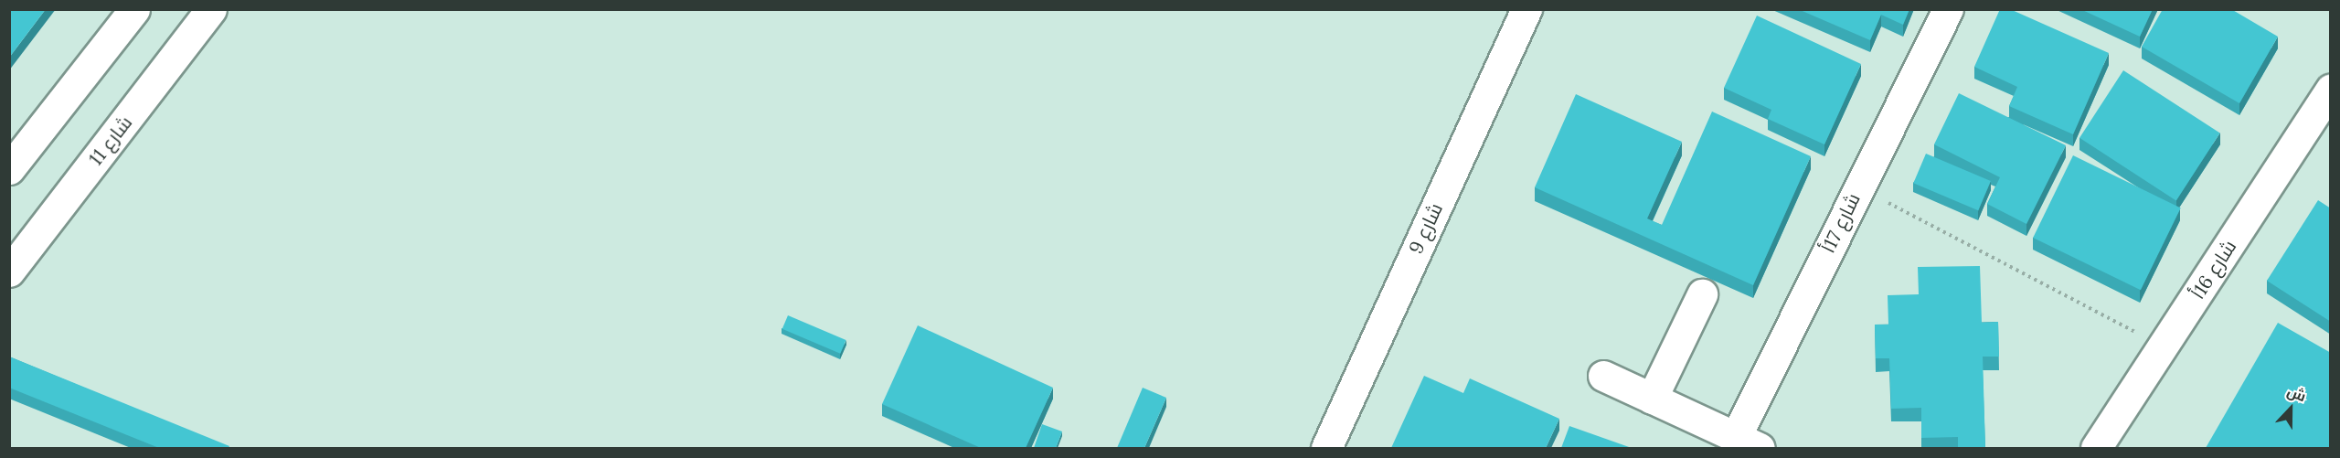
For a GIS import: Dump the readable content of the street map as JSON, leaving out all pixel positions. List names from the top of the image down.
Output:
{
  "streets": {
    "street": [
      "شارع 11",
      "شارع 17أ",
      "شارع 9",
      "شارع 16أ"
    ]
  },
  "north": "top"
}
